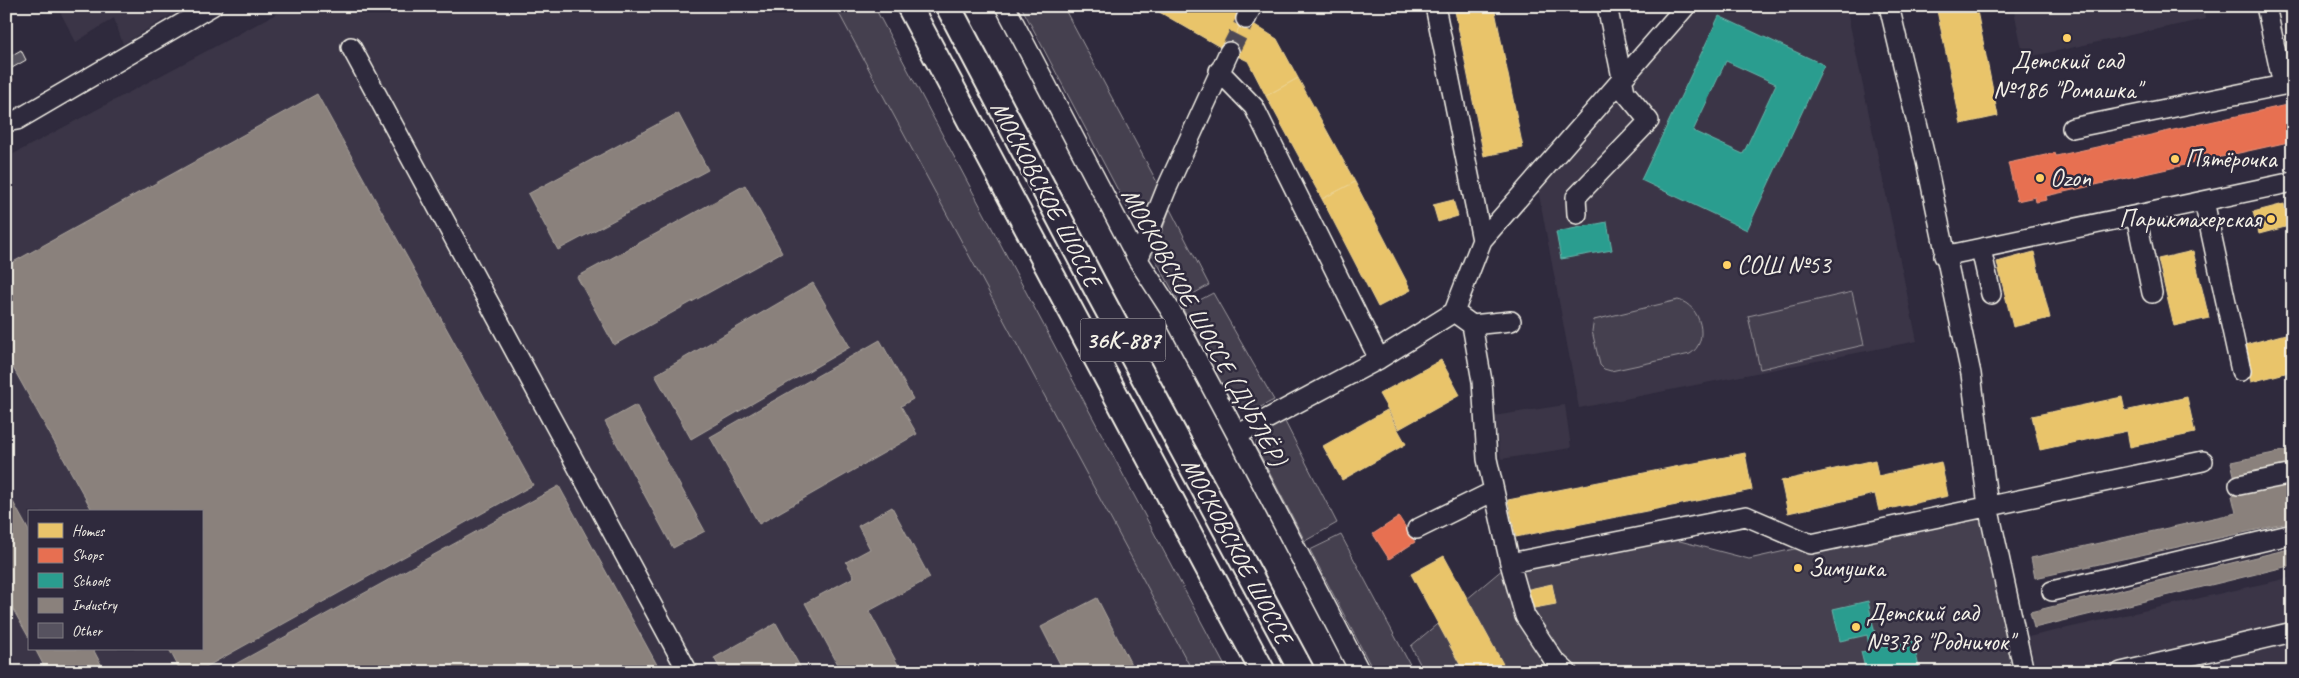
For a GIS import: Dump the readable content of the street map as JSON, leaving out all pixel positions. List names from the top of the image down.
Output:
{
  "streets": {
    "main road": ["МОСКОВСКОЕ ШОССЕ", "36К-887"],
    "street": ["МОСКОВСКОЕ ШОССЕ (ДУБЛЁР)"]
  },
  "places": [
    "Детский сад №186 \"Ромашка\"",
    "Пятёрочка",
    "Ozon",
    "Парикмахерская",
    "СОШ №53",
    "Зимушка",
    "Детский сад №378 \"Родничок\""
  ],
  "legend": [
    "Homes",
    "Shops",
    "Schools",
    "Industry",
    "Other"
  ]
}
